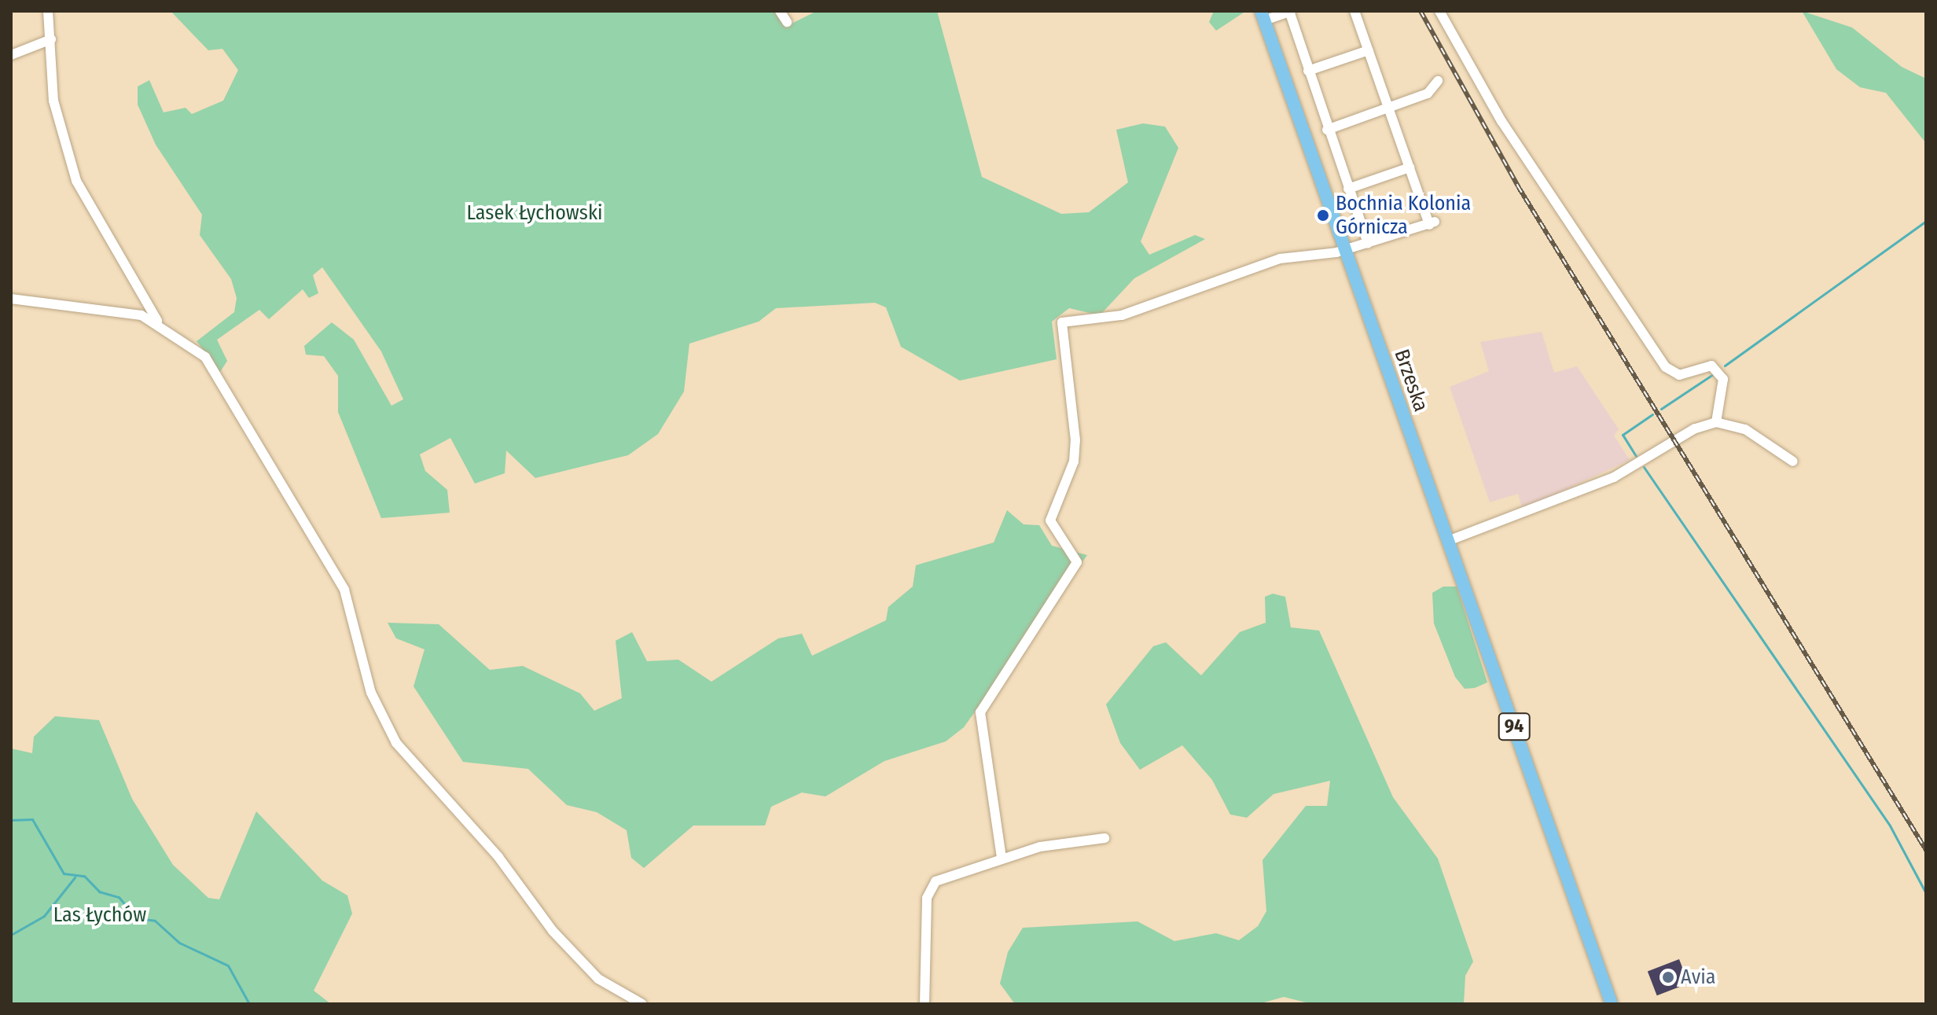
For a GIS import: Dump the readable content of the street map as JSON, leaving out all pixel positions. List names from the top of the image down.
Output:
{
  "streets": {
    "main road": ["Brzeska", "94"]
  },
  "crossings": [
    ["Brzeska", "94"]
  ],
  "parks": ["Lasek Łychowski", "Las Łychów"],
  "places": ["Bochnia Kolonia Górnicza", "Avia"]
}
